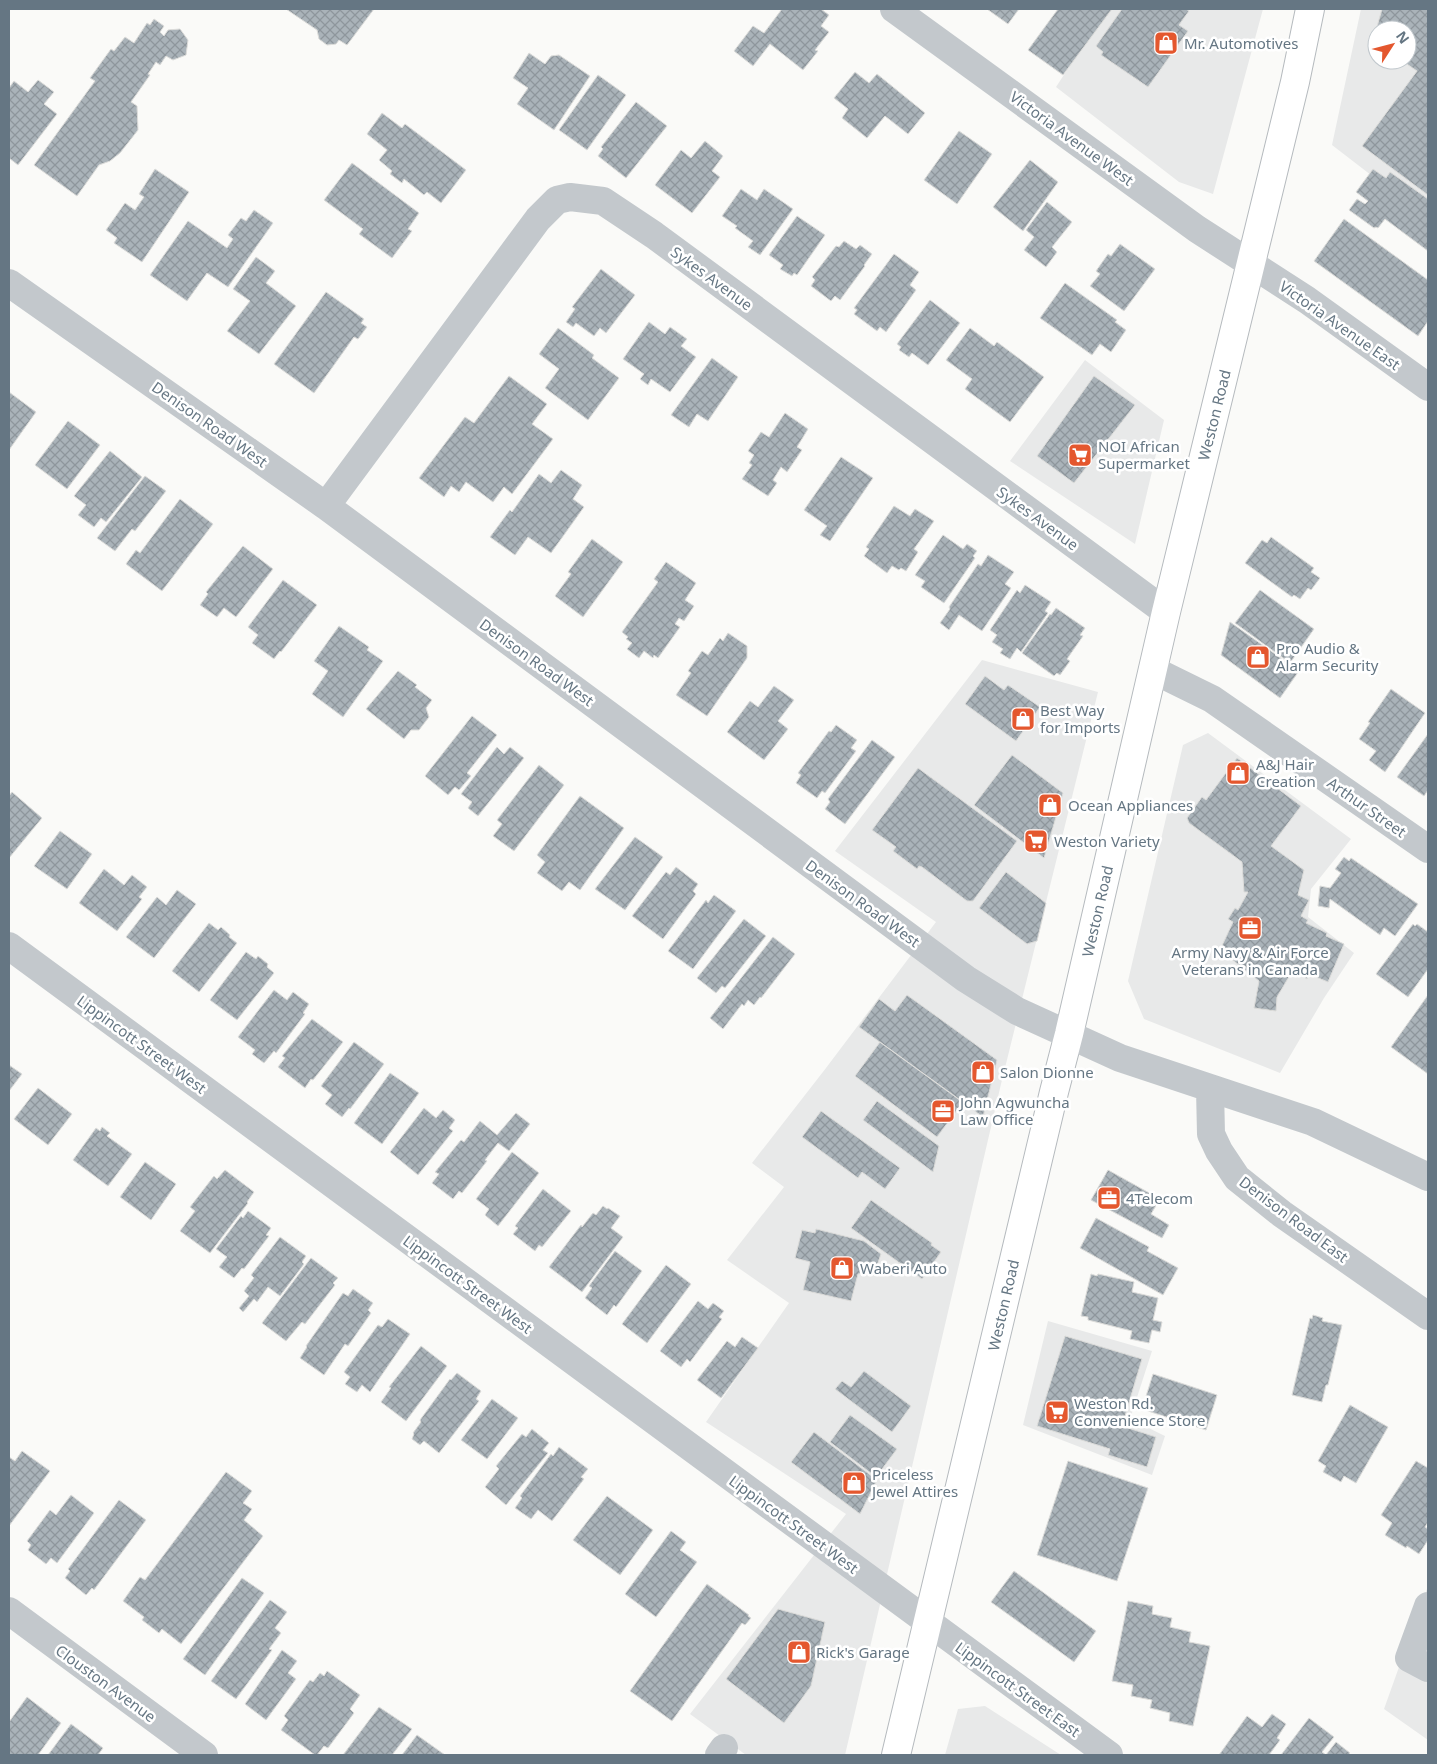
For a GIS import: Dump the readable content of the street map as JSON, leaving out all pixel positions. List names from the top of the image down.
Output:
{
  "streets": {
    "main road": ["Weston Road"],
    "street": [
      "Victoria Avenue West",
      "Sykes Avenue",
      "Victoria Avenue East",
      "Denison Road West",
      "Arthur Street",
      "Lippincott Street West",
      "Denison Road East",
      "Clouston Avenue",
      "Lippincott Street East"
    ]
  },
  "crossings": [
    ["Victoria Avenue West", "Victoria Avenue East"],
    ["Victoria Avenue West", "Weston Road"],
    ["Sykes Avenue", "Weston Road"],
    ["Sykes Avenue", "Denison Road West"],
    ["Victoria Avenue East", "Weston Road"],
    ["Weston Road", "Denison Road West"],
    ["Weston Road", "Arthur Street"],
    ["Weston Road", "Lippincott Street West"],
    ["Weston Road", "Lippincott Street East"],
    ["Lippincott Street West", "Lippincott Street East"]
  ],
  "places": {
    "shop": [
      "Mr. Automotives",
      "Pro Audio & Alarm Security",
      "Best Way for Imports",
      "A&J Hair Creation",
      "Ocean Appliances",
      "Salon Dionne",
      "Waberi Auto",
      "Priceless Jewel Attires",
      "Rick's Garage"
    ],
    "supermarket": ["NOI African Supermarket", "Weston Variety", "Weston Rd. Convenience Store"],
    "office": ["Army Navy & Air Force Veterans in Canada", "John Agwuncha Law Office", "4Telecom"]
  },
  "north": "top right"
}
